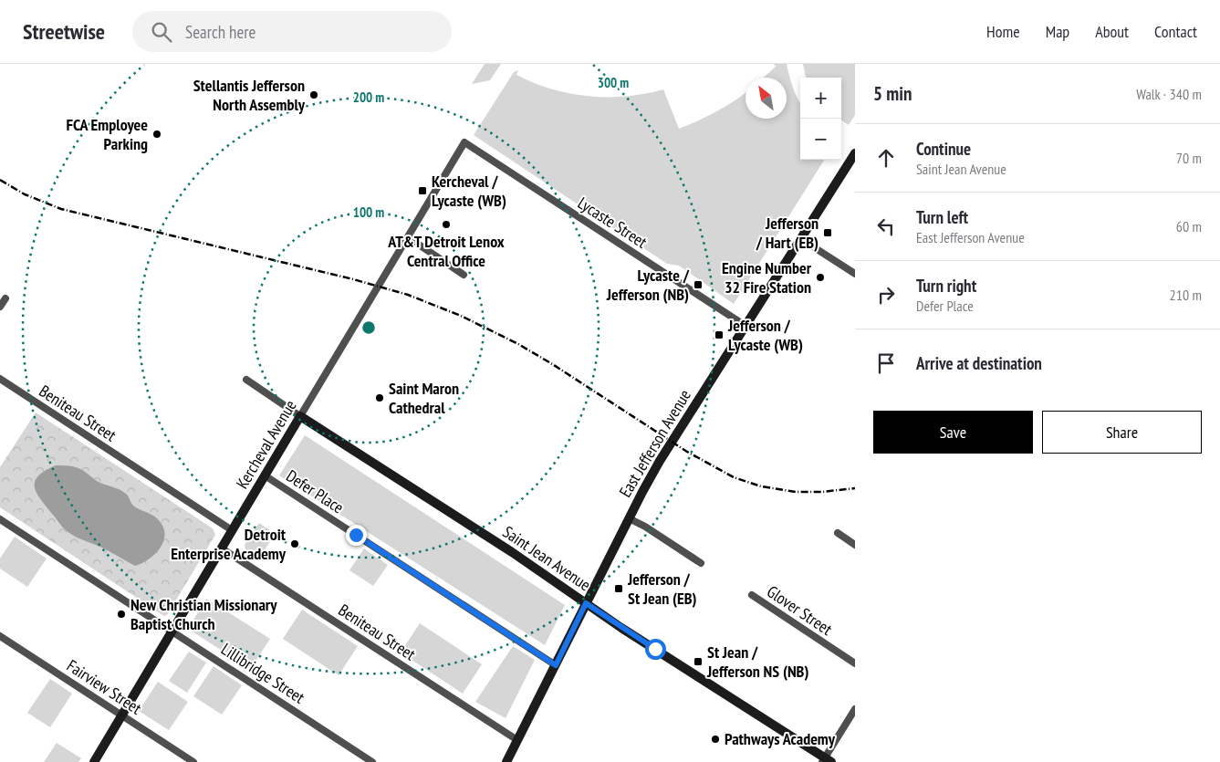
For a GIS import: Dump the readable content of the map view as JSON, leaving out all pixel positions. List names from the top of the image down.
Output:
{
  "streets": {
    "street": [
      "Lycaste Street",
      "Beniteau Street",
      "East Jefferson Avenue",
      "Kercheval Avenue",
      "Defer Place",
      "Saint Jean Avenue",
      "Glover Street",
      "Lillibridge Street",
      "Fairview Street"
    ]
  },
  "crossings": [
    ["Lycaste Street", "East Jefferson Avenue"],
    ["Lycaste Street", "Kercheval Avenue"],
    ["Beniteau Street", "East Jefferson Avenue"],
    ["Beniteau Street", "Kercheval Avenue"],
    ["East Jefferson Avenue", "Defer Place"],
    ["East Jefferson Avenue", "Saint Jean Avenue"],
    ["Kercheval Avenue", "Defer Place"],
    ["Kercheval Avenue", "Saint Jean Avenue"],
    ["Kercheval Avenue", "Lillibridge Street"],
    ["Kercheval Avenue", "Fairview Street"]
  ],
  "places": {
    "other": [
      "Stellantis Jefferson North Assembly",
      "FCA Employee Parking",
      "AT&T Detroit Lenox Central Office",
      "Engine Number 32 Fire Station",
      "Saint Maron Cathedral",
      "Detroit Enterprise Academy",
      "New Christian Missionary Baptist Church",
      "Pathways Academy"
    ],
    "transit": [
      "Kercheval / Lycaste (WB)",
      "Jefferson / Hart (EB)",
      "Lycaste / Jefferson (NB)",
      "Jefferson / Lycaste (WB)",
      "Jefferson / St Jean (EB)",
      "St Jean / Jefferson NS (NB)"
    ]
  },
  "north": "top left",
  "page": {
    "header": "Streetwise",
    "search": "Search here",
    "nav": [
      "Home",
      "Map",
      "About",
      "Contact"
    ],
    "heading": ["5 min", "Walk · 340 m"],
    "map_buttons": ["+", "−"],
    "list": [
      ["Continue", "Saint Jean Avenue", "70 m"],
      ["Turn left", "East Jefferson Avenue", "60 m"],
      ["Turn right", "Defer Place", "210 m"],
      "Arrive at destination"
    ],
    "buttons": ["Save", "Share"]
  },
  "rings": ["300 m", "200 m", "100 m"]
}
